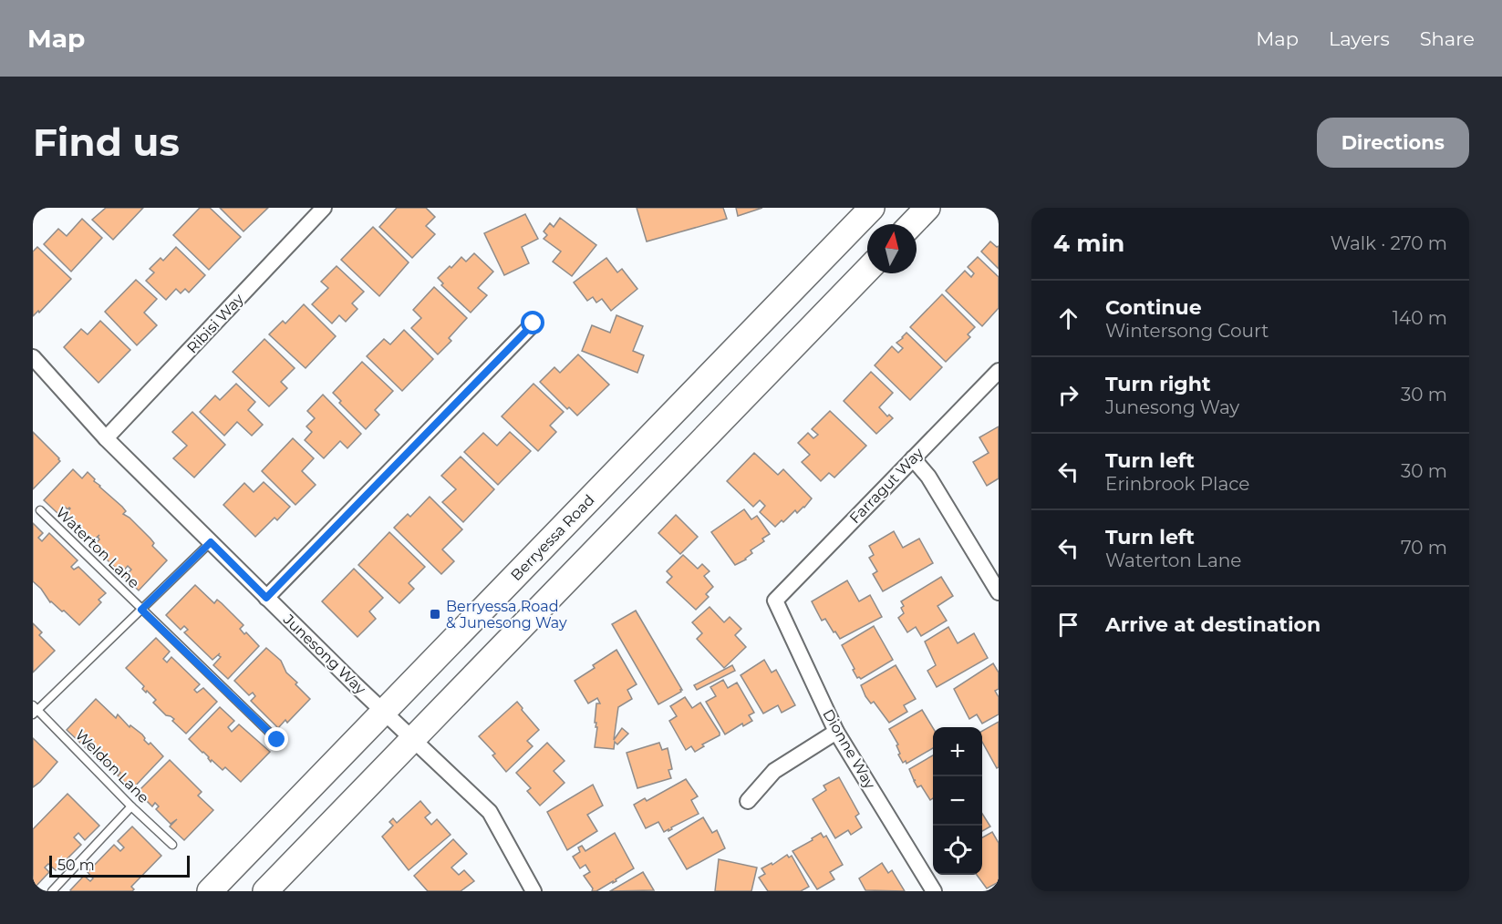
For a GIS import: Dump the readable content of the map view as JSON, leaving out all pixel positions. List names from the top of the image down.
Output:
{
  "streets": {
    "main road": ["Berryessa Road"],
    "street": [
      "Ribisi Way",
      "Farragut Way",
      "Junesong Way",
      "Dionne Way"
    ],
    "lane": ["Waterton Lane", "Weldon Lane"]
  },
  "crossings": [
    ["Ribisi Way", "Junesong Way"],
    ["Farragut Way", "Dionne Way"],
    ["Berryessa Road", "Junesong Way"]
  ],
  "places": {
    "transit": ["Berryessa Road & Junesong Way"]
  },
  "scale_bar": "50 m",
  "north": "top",
  "page": {
    "header": "Map",
    "nav": ["Map", "Layers", "Share"],
    "buttons": "Directions",
    "title": "Find us",
    "heading": ["4 min", "Walk · 270 m"],
    "list": [
      ["Continue", "Wintersong Court", "140 m"],
      ["Turn right", "Junesong Way", "30 m"],
      ["Turn left", "Erinbrook Place", "30 m"],
      ["Turn left", "Waterton Lane", "70 m"],
      "Arrive at destination"
    ],
    "map_buttons": ["+", "−"],
    "scale": "50 m"
  }
}
